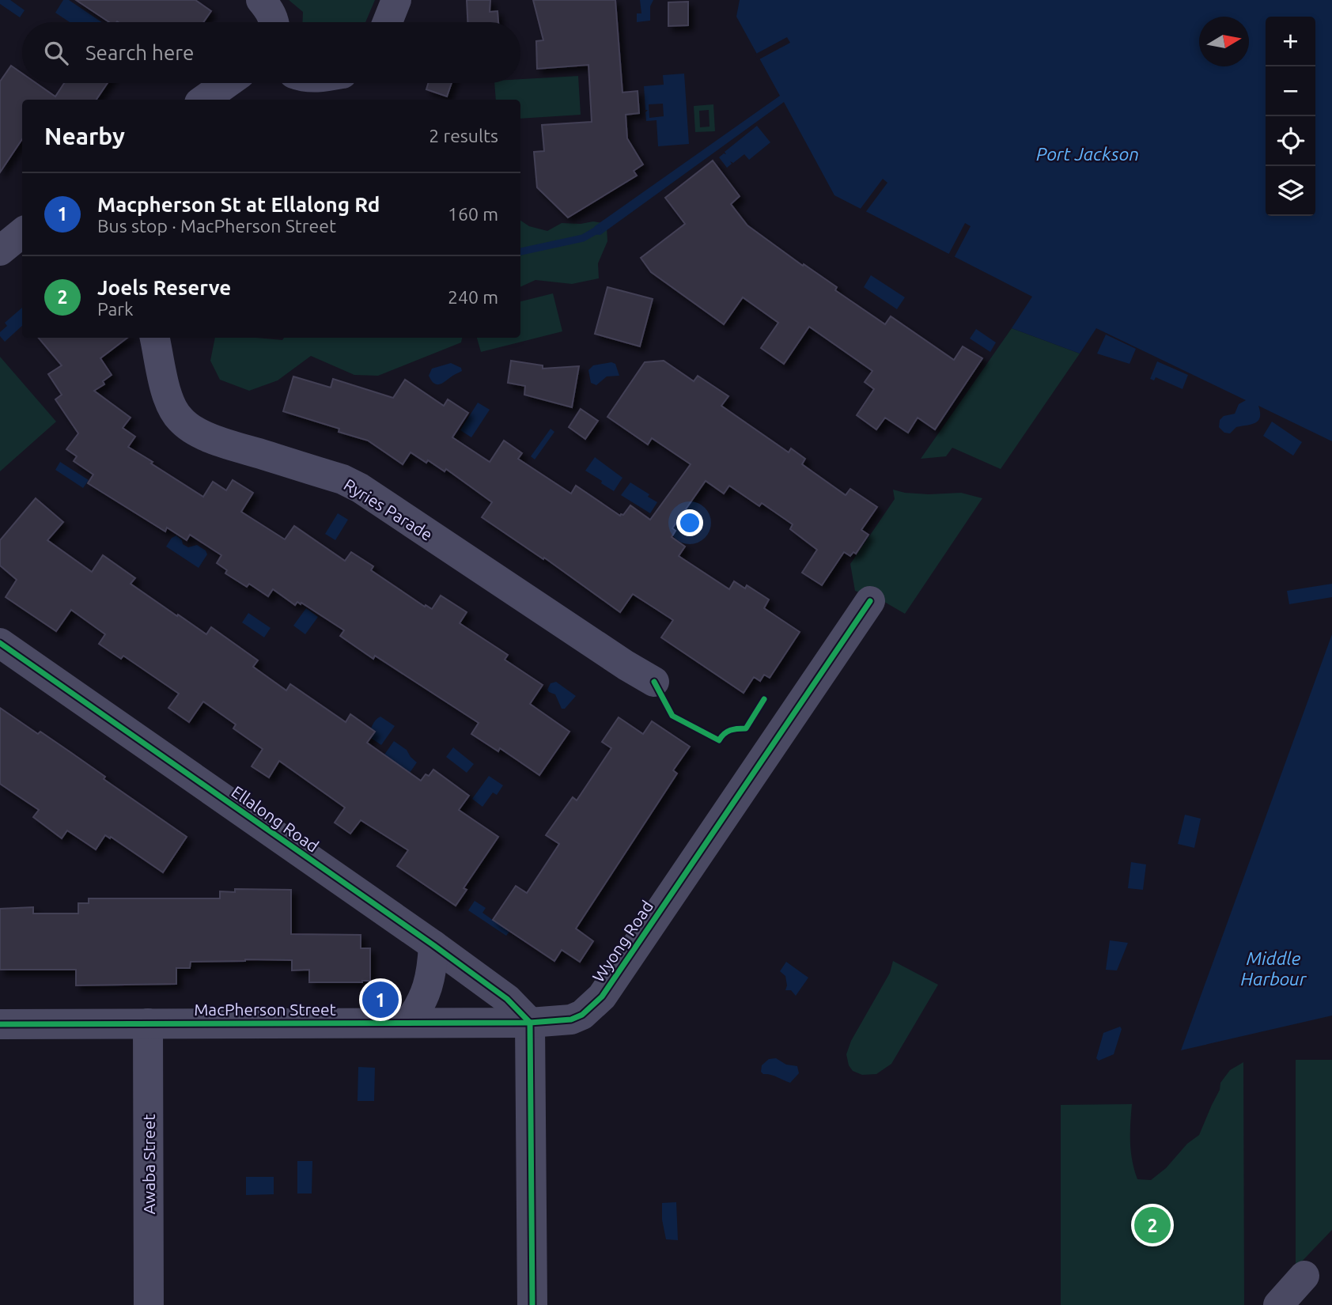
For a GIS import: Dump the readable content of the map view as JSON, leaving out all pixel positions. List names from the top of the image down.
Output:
{
  "streets": {
    "street": [
      "Ryries Parade",
      "Ellalong Road",
      "Wyong Road",
      "MacPherson Street",
      "Awaba Street"
    ]
  },
  "crossings": [
    ["Ellalong Road", "Wyong Road"],
    ["Ellalong Road", "MacPherson Street"],
    ["Wyong Road", "MacPherson Street"],
    ["MacPherson Street", "Awaba Street"]
  ],
  "water": ["Port Jackson", "Middle Harbour"],
  "north": "right",
  "page": {
    "map_buttons": ["+", "−"],
    "search": "Search here",
    "heading": ["Nearby", "2 results"],
    "list": [
      {
        "mark": "1",
        "name": "Macpherson St at Ellalong Rd",
        "note": "Bus stop · MacPherson Street",
        "value": "160 m"
      },
      {
        "mark": "2",
        "name": "Joels Reserve",
        "note": "Park",
        "value": "240 m"
      }
    ],
    "pins": ["1", "2"]
  }
}
